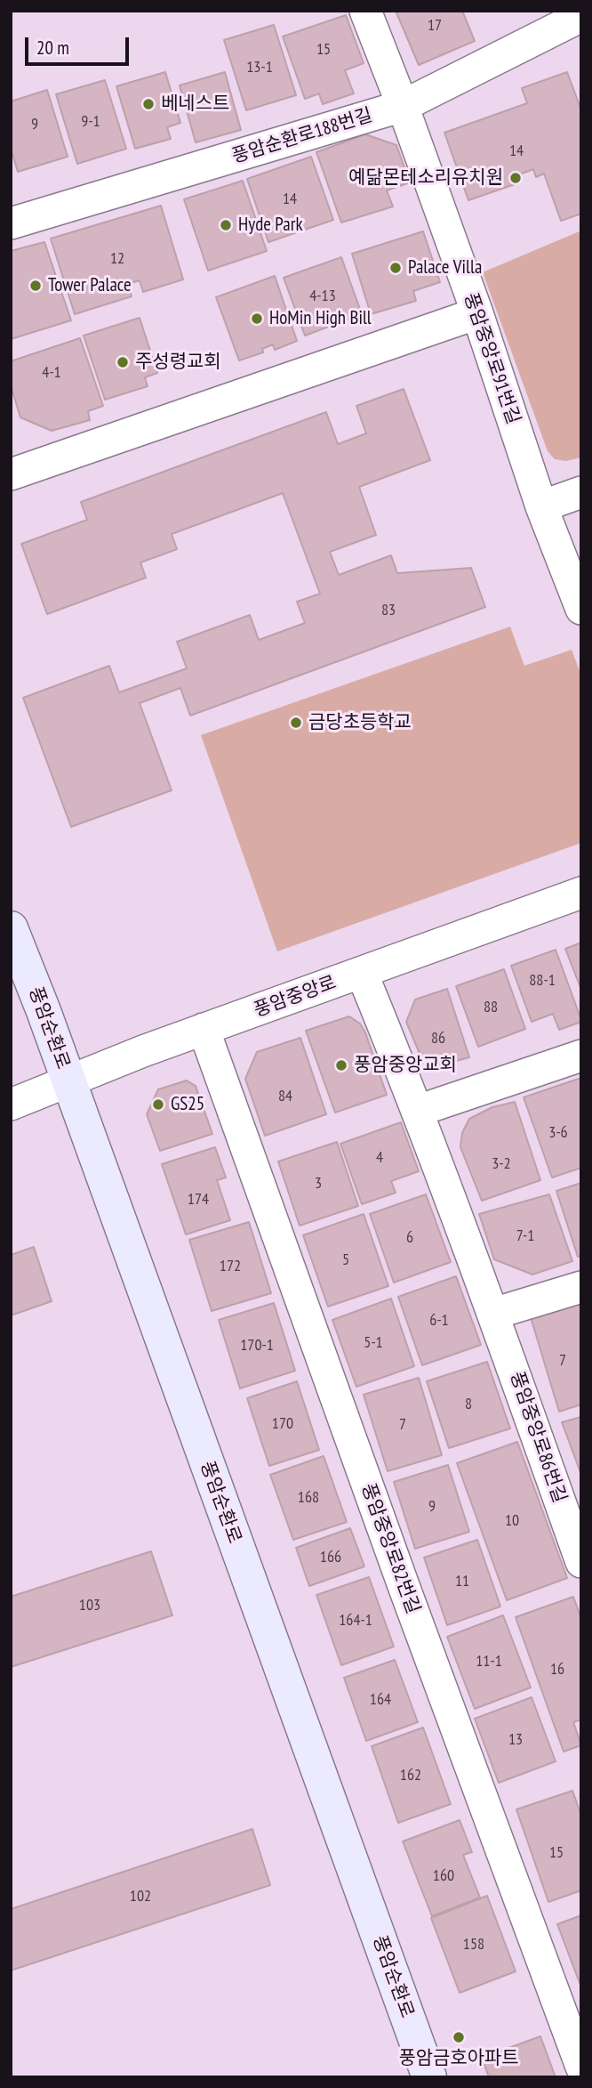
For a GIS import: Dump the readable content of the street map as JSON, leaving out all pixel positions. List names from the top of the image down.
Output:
{
  "streets": {
    "street": [
      "풍암순환로188번길",
      "풍암중앙로91번길",
      "풍암중앙로",
      "풍암순환로",
      "풍암중앙로86번길",
      "풍암중앙로82번길"
    ]
  },
  "crossings": [
    ["풍암순환로188번길", "풍암중앙로91번길"],
    ["풍암중앙로", "풍암순환로"],
    ["풍암중앙로", "풍암중앙로86번길"],
    ["풍암중앙로", "풍암중앙로82번길"]
  ],
  "places": [
    "베네스트",
    "예닮몬테소리유치원",
    "Hyde Park",
    "Palace Villa",
    "Tower Palace",
    "HoMin High Bill",
    "주성령교회",
    "금당초등학교",
    "풍암중앙교회",
    "GS25",
    "풍암금호아파트"
  ],
  "house_numbers": [
    "17",
    "15",
    "13-1",
    "9-1",
    "9",
    "14",
    "14",
    "12",
    "4-13",
    "4-1",
    "83",
    "88-1",
    "88",
    "86",
    "84",
    "3-6",
    "4",
    "3-2",
    "3",
    "174",
    "7-1",
    "6",
    "5",
    "172",
    "6-1",
    "5-1",
    "170-1",
    "7",
    "8",
    "170",
    "7",
    "168",
    "9",
    "10",
    "166",
    "11",
    "103",
    "164-1",
    "11-1",
    "16",
    "164",
    "13",
    "162",
    "15",
    "160",
    "102",
    "158"
  ],
  "scale_bar": "20 m"
}
